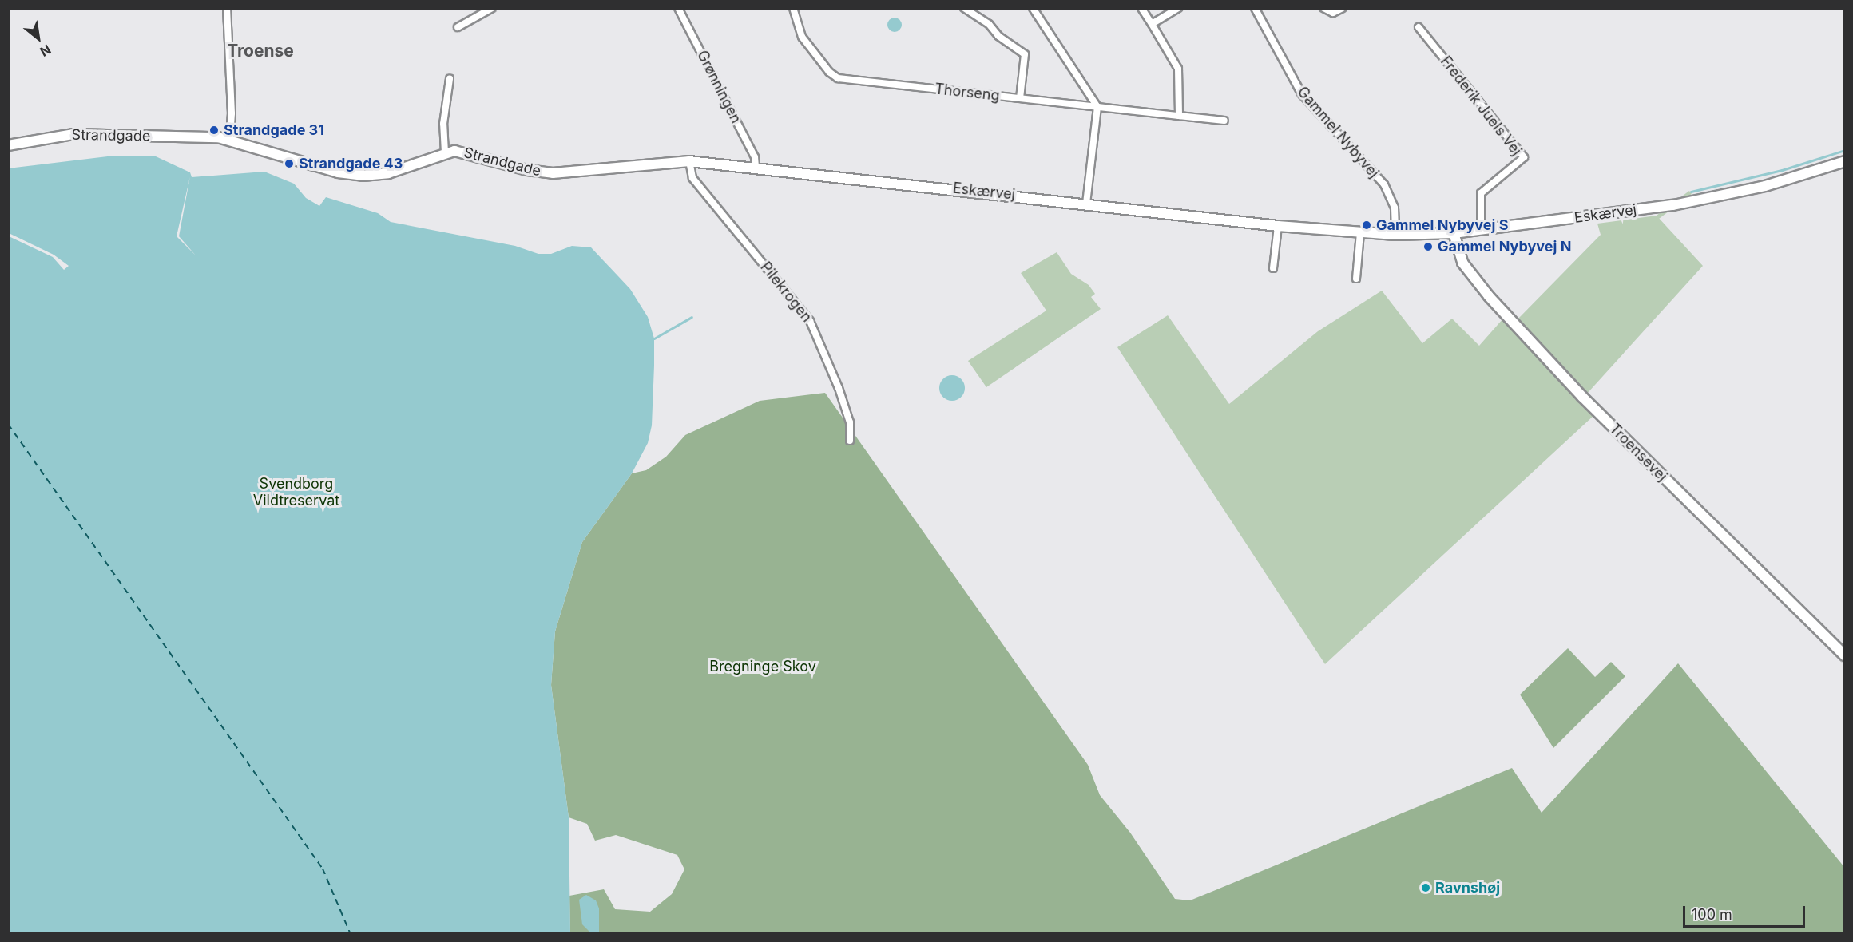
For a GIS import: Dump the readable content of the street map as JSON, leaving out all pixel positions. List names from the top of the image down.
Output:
{
  "streets": {
    "street": [
      "Grønningen",
      "Thorseng",
      "Frederik Juels Vej",
      "Gammel Nybyvej",
      "Strandgade",
      "Eskærvej",
      "Pilekrogen",
      "Troensevej"
    ]
  },
  "crossings": [
    ["Grønningen", "Eskærvej"],
    ["Frederik Juels Vej", "Eskærvej"],
    ["Gammel Nybyvej", "Eskærvej"],
    ["Strandgade", "Eskærvej"],
    ["Strandgade", "Pilekrogen"],
    ["Eskærvej", "Pilekrogen"],
    ["Eskærvej", "Troensevej"]
  ],
  "districts": ["Troense"],
  "parks": ["Svendborg Vildtreservat", "Bregninge Skov"],
  "places": [
    "Strandgade 31",
    "Strandgade 43",
    "Gammel Nybyvej S",
    "Gammel Nybyvej N",
    "Ravnshøj"
  ],
  "scale_bar": "100 m",
  "north": "bottom right"
}
